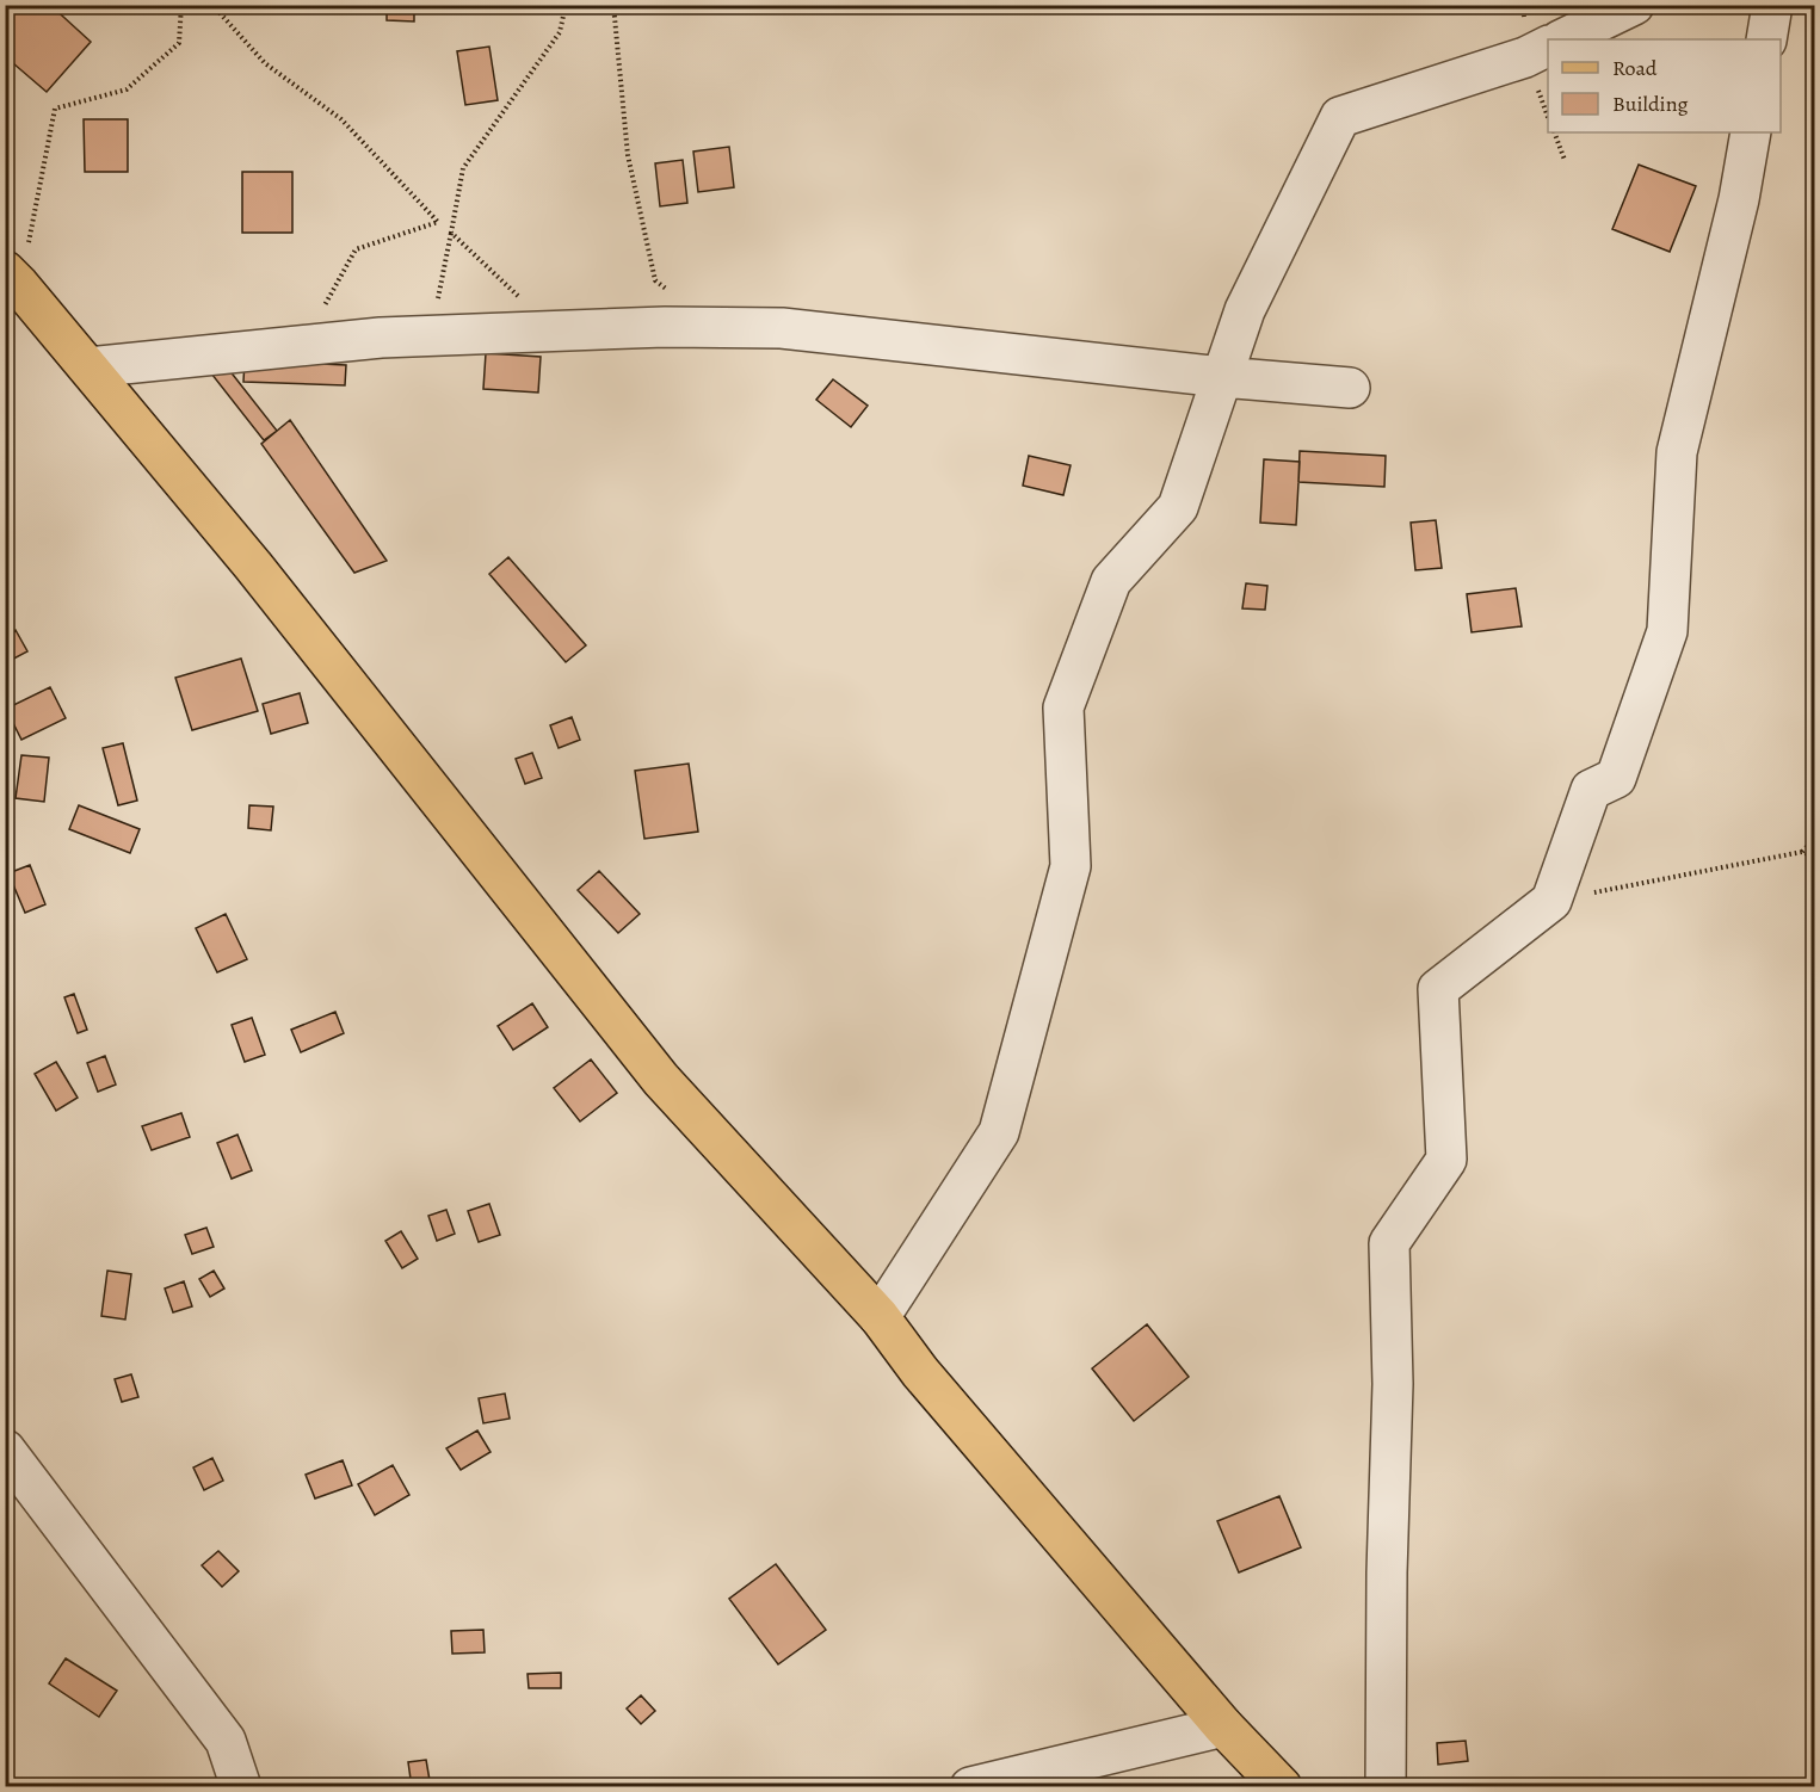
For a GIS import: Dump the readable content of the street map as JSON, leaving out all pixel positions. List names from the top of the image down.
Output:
{
  "legend": ["Road", "Building"]
}
